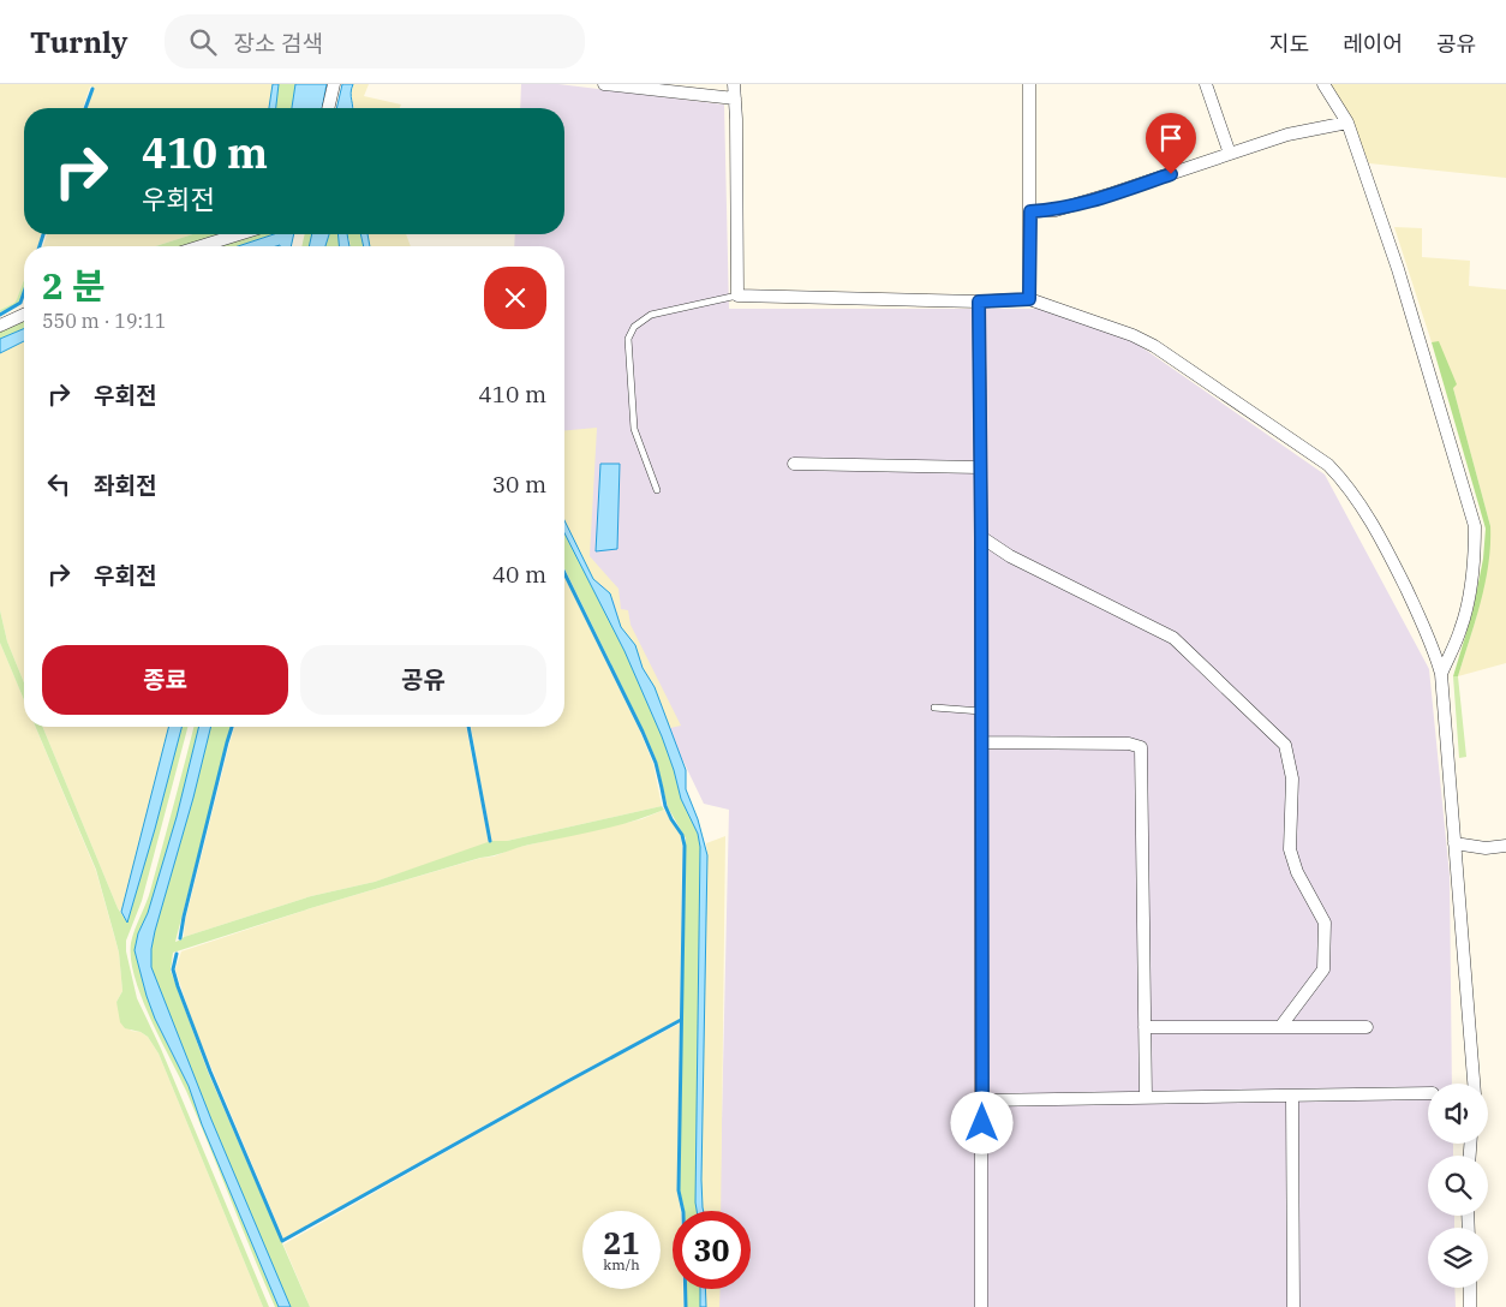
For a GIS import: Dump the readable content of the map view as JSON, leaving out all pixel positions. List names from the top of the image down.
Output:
{
  "page": {
    "header": "Turnly",
    "search": "장소 검색",
    "nav": ["지도", "레이어", "공유"],
    "turn": ["410 m", "우회전"],
    "heading": ["2 분", "550 m · 19:11"],
    "list": [
      {
        "name": "우회전",
        "value": "410 m"
      },
      {
        "name": "좌회전",
        "value": "30 m"
      },
      {
        "name": "우회전",
        "value": "40 m"
      }
    ],
    "buttons": ["종료", "공유"],
    "speed": "21 km/h",
    "limit": "30"
  }
}
